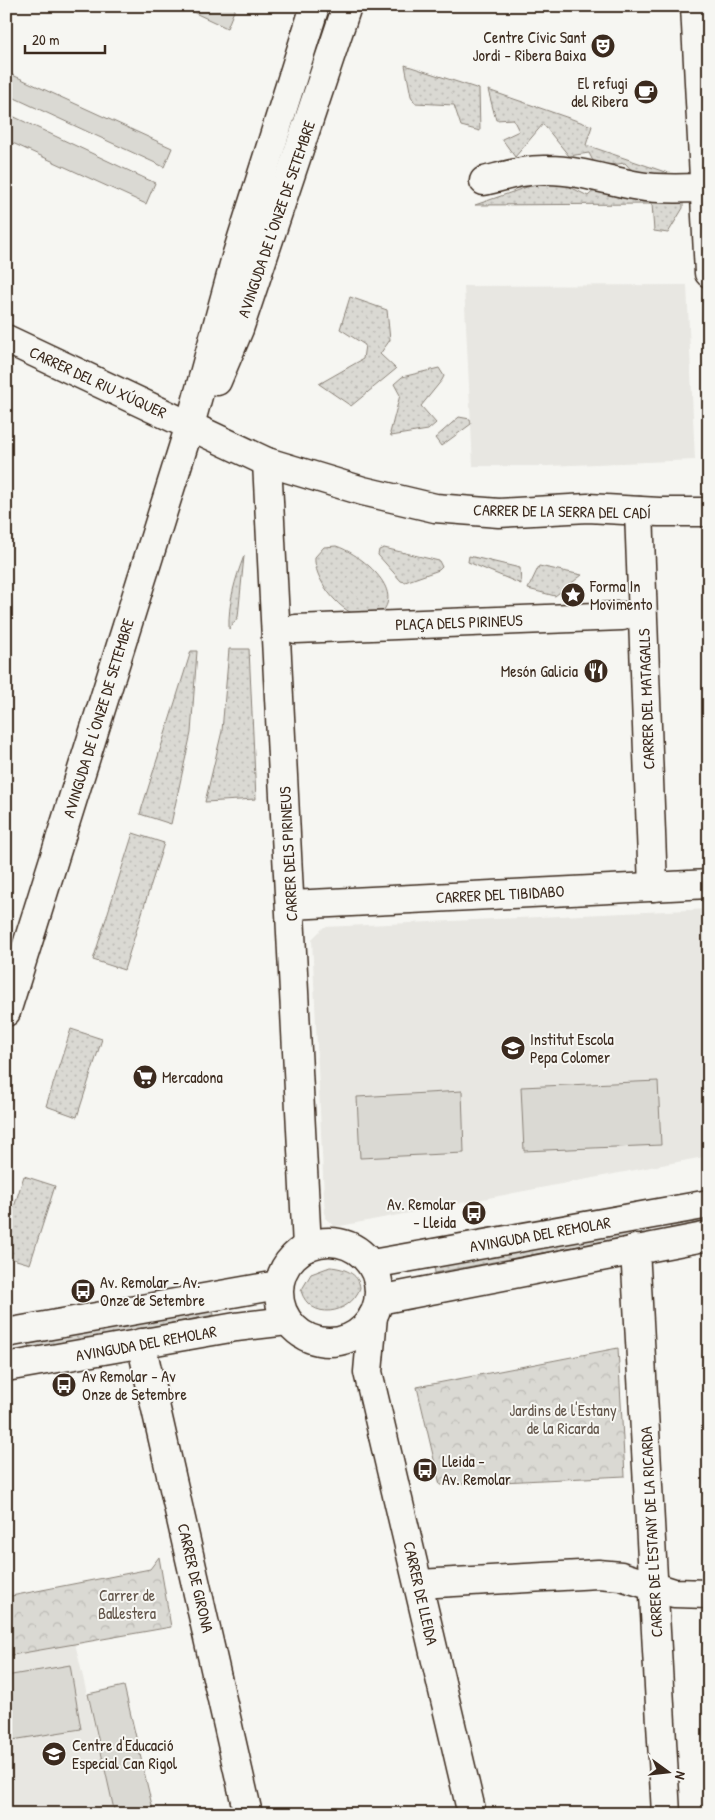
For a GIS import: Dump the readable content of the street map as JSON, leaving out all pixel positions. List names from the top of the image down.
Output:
{
  "streets": {
    "street": [
      "AVINGUDA DE L'ONZE DE SETEMBRE",
      "CARRER DEL RIU XÚQUER",
      "CARRER DE LA SERRA DEL CADÍ",
      "PLAÇA DELS PIRINEUS",
      "CARRER DEL MATAGALLS",
      "CARRER DELS PIRINEUS",
      "CARRER DEL TIBIDABO",
      "AVINGUDA DEL REMOLAR",
      "CARRER DE L'ESTANY DE LA RICARDA",
      "CARRER DE GIRONA",
      "CARRER DE LLEIDA"
    ]
  },
  "crossings": [
    ["AVINGUDA DE L'ONZE DE SETEMBRE", "CARRER DEL RIU XÚQUER"],
    ["AVINGUDA DE L'ONZE DE SETEMBRE", "CARRER DE LA SERRA DEL CADÍ"],
    ["CARRER DEL RIU XÚQUER", "CARRER DE LA SERRA DEL CADÍ"],
    ["CARRER DE LA SERRA DEL CADÍ", "CARRER DEL MATAGALLS"],
    ["CARRER DE LA SERRA DEL CADÍ", "CARRER DELS PIRINEUS"],
    ["CARRER DEL MATAGALLS", "CARRER DEL TIBIDABO"],
    ["CARRER DELS PIRINEUS", "CARRER DEL TIBIDABO"],
    ["CARRER DELS PIRINEUS", "AVINGUDA DEL REMOLAR"],
    ["CARRER DELS PIRINEUS", "CARRER DE LLEIDA"],
    ["AVINGUDA DEL REMOLAR", "CARRER DE L'ESTANY DE LA RICARDA"],
    ["AVINGUDA DEL REMOLAR", "CARRER DE GIRONA"],
    ["AVINGUDA DEL REMOLAR", "CARRER DE LLEIDA"]
  ],
  "parks": ["Jardins de l'Estany de la Ricarda", "Carrer de Ballestera"],
  "places": {
    "theatre": ["Centre Cívic Sant Jordi - Ribera Baixa"],
    "cafe": ["El refugi del Ribera"],
    "place": ["Forma In Movimento"],
    "restaurant": ["Mesón Galicia"],
    "school or university": ["Institut Escola Pepa Colomer", "Centre d'Educació Especial Can Rigol"],
    "supermarket": ["Mercadona"],
    "bus stop": [
      "Av. Remolar - Lleida",
      "Av. Remolar - Av. Onze de Setembre",
      "Av Remolar - Av Onze de Setembre",
      "Lleida - Av. Remolar"
    ]
  },
  "scale_bar": "20 m",
  "north": "right"
}
